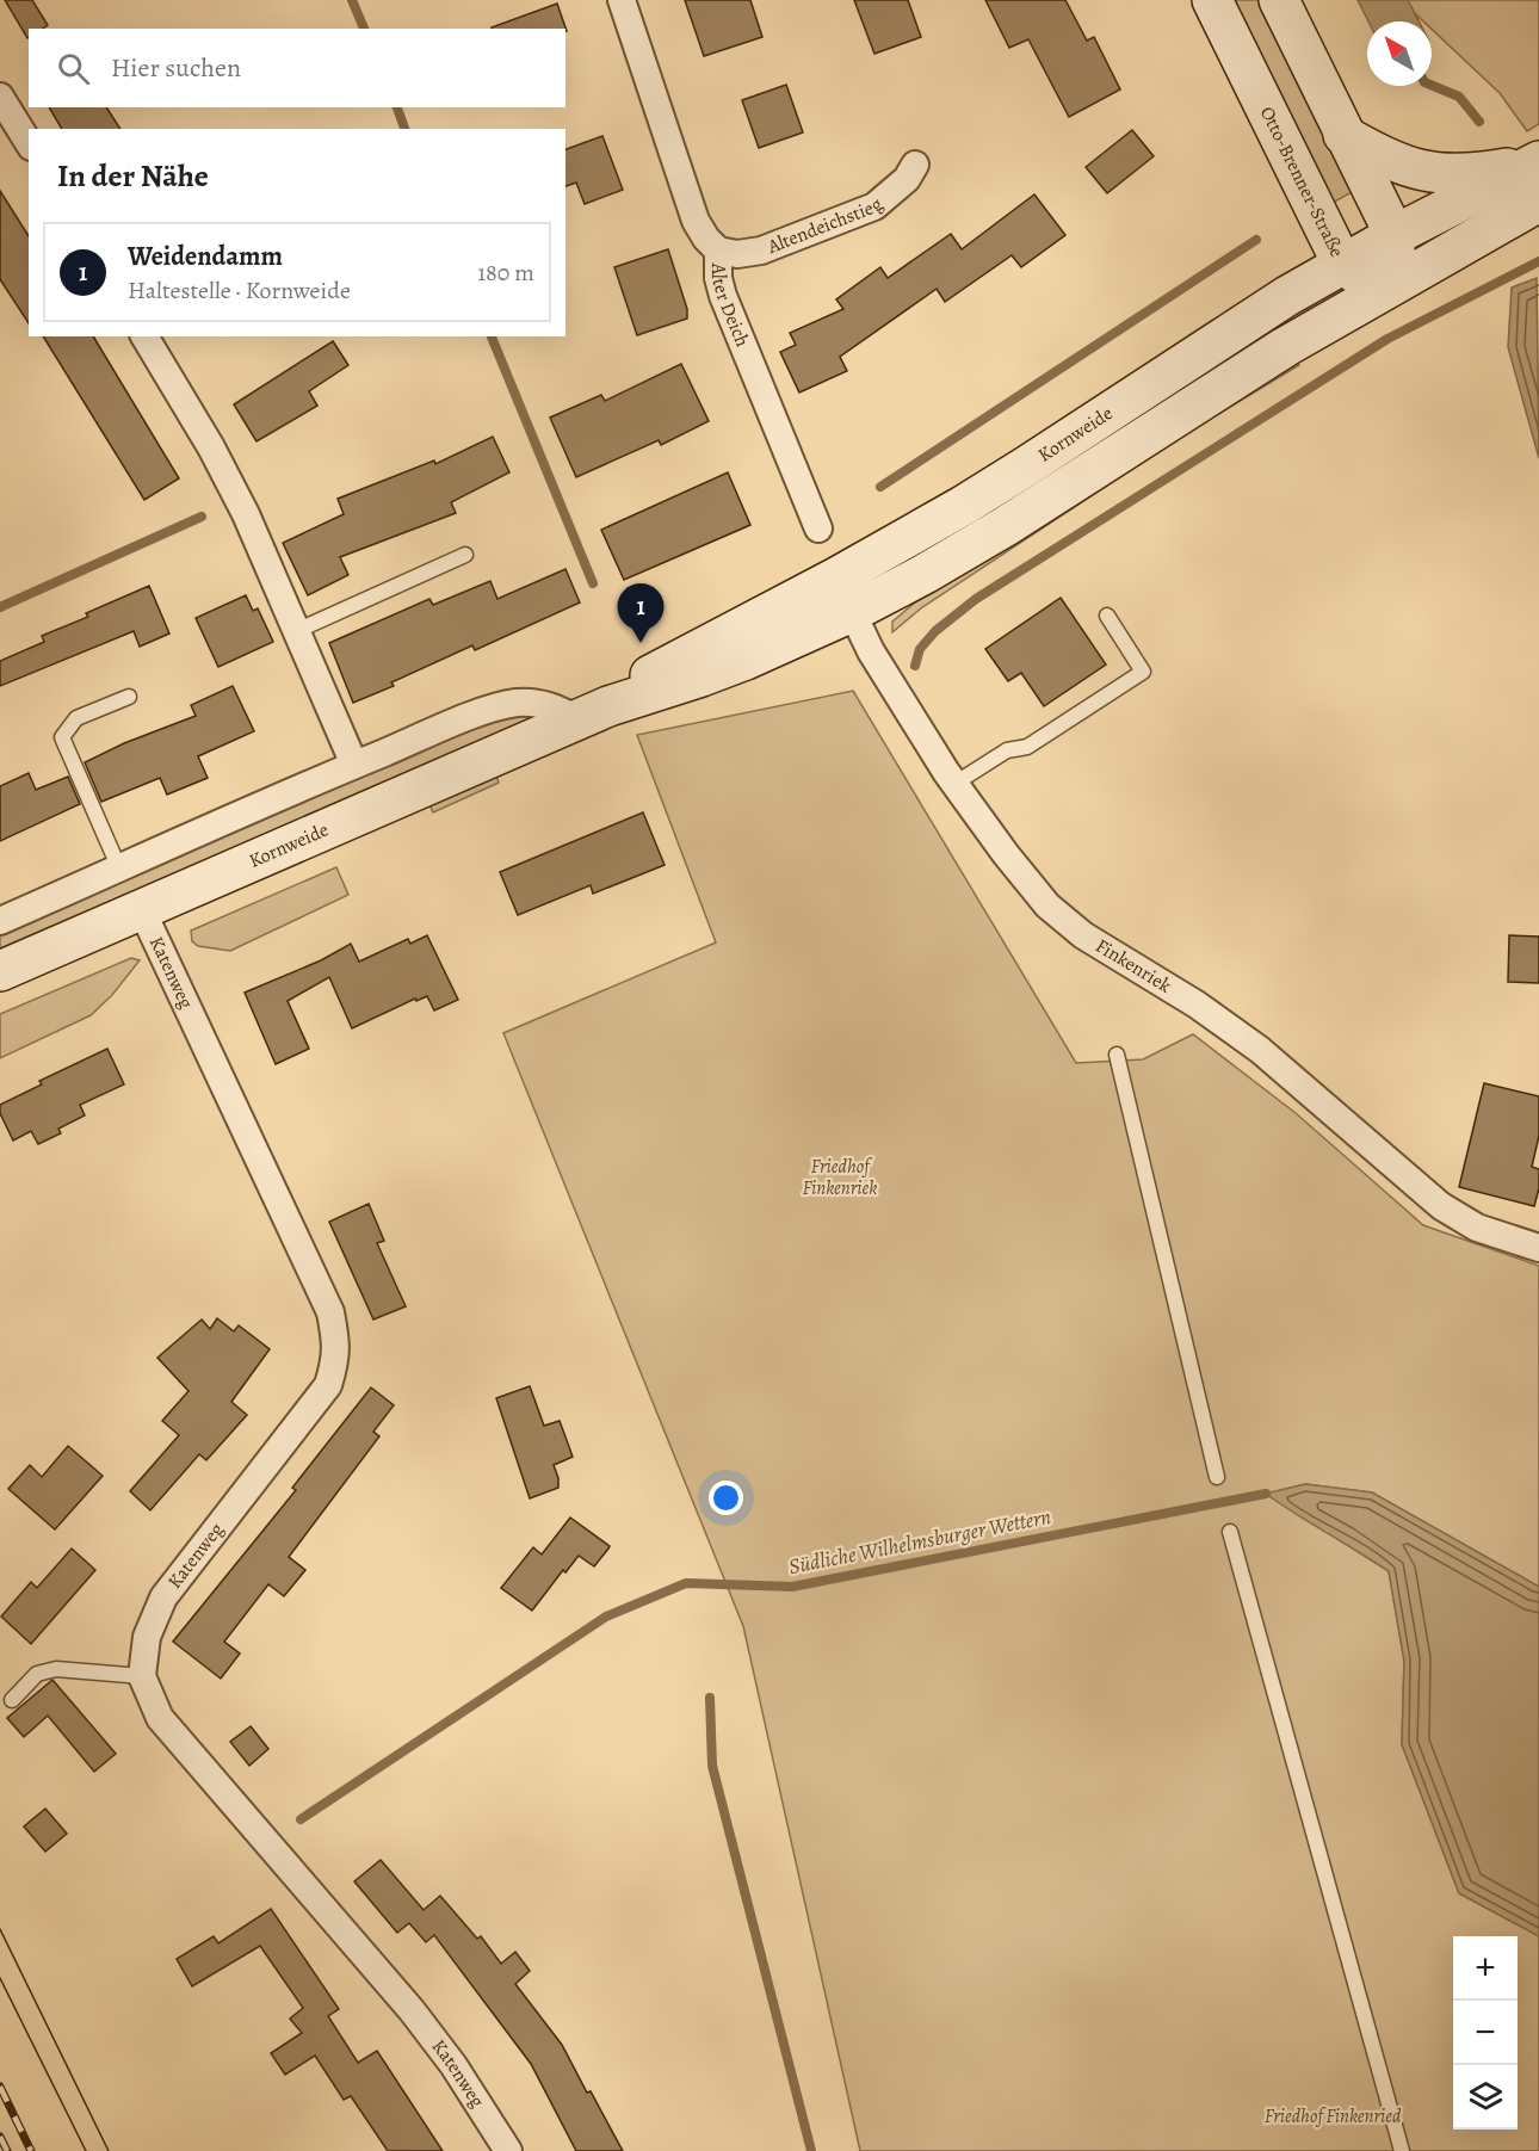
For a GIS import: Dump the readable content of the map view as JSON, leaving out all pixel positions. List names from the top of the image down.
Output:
{
  "streets": {
    "main road": ["Otto-Brenner-Straße", "Kornweide"],
    "street": [
      "Altendeichstieg",
      "Alter Deich",
      "Finkenriek",
      "Katenweg"
    ]
  },
  "crossings": [
    ["Otto-Brenner-Straße", "Kornweide"],
    ["Altendeichstieg", "Alter Deich"],
    ["Kornweide", "Finkenriek"],
    ["Kornweide", "Katenweg"]
  ],
  "water": ["Südliche Wilhelmsburger Wettern"],
  "parks": ["Friedhof Finkenriek", "Friedhof Finkenried"],
  "north": "top left",
  "page": {
    "search": "Hier suchen",
    "heading": "In der Nähe",
    "list": [
      {
        "mark": "1",
        "name": "Weidendamm",
        "note": "Haltestelle · Kornweide",
        "value": "180 m"
      }
    ],
    "pins": "1",
    "map_buttons": ["+", "−"]
  }
}
